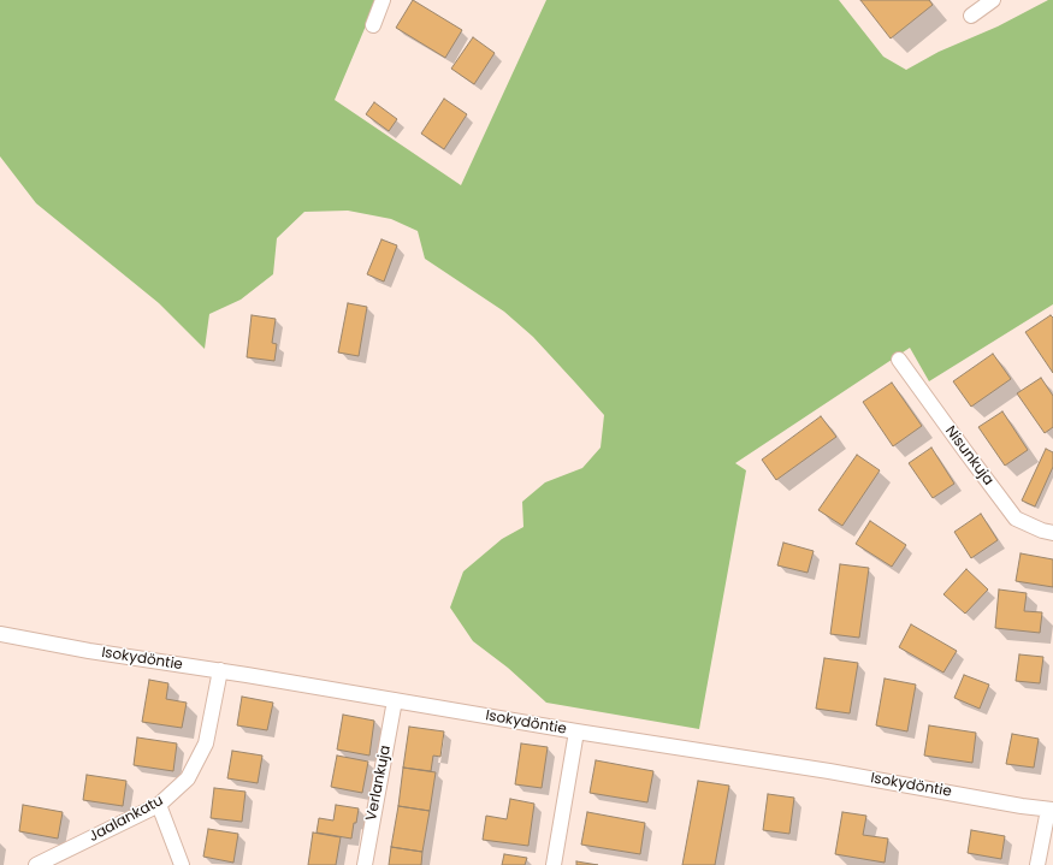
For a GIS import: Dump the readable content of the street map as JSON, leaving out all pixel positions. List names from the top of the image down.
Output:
{
  "streets": {
    "street": [
      "Nisunkuja",
      "Isokydöntie",
      "Verlankuja",
      "Jaalankatu"
    ]
  },
  "crossings": [
    ["Isokydöntie", "Verlankuja"],
    ["Isokydöntie", "Jaalankatu"]
  ]
}
